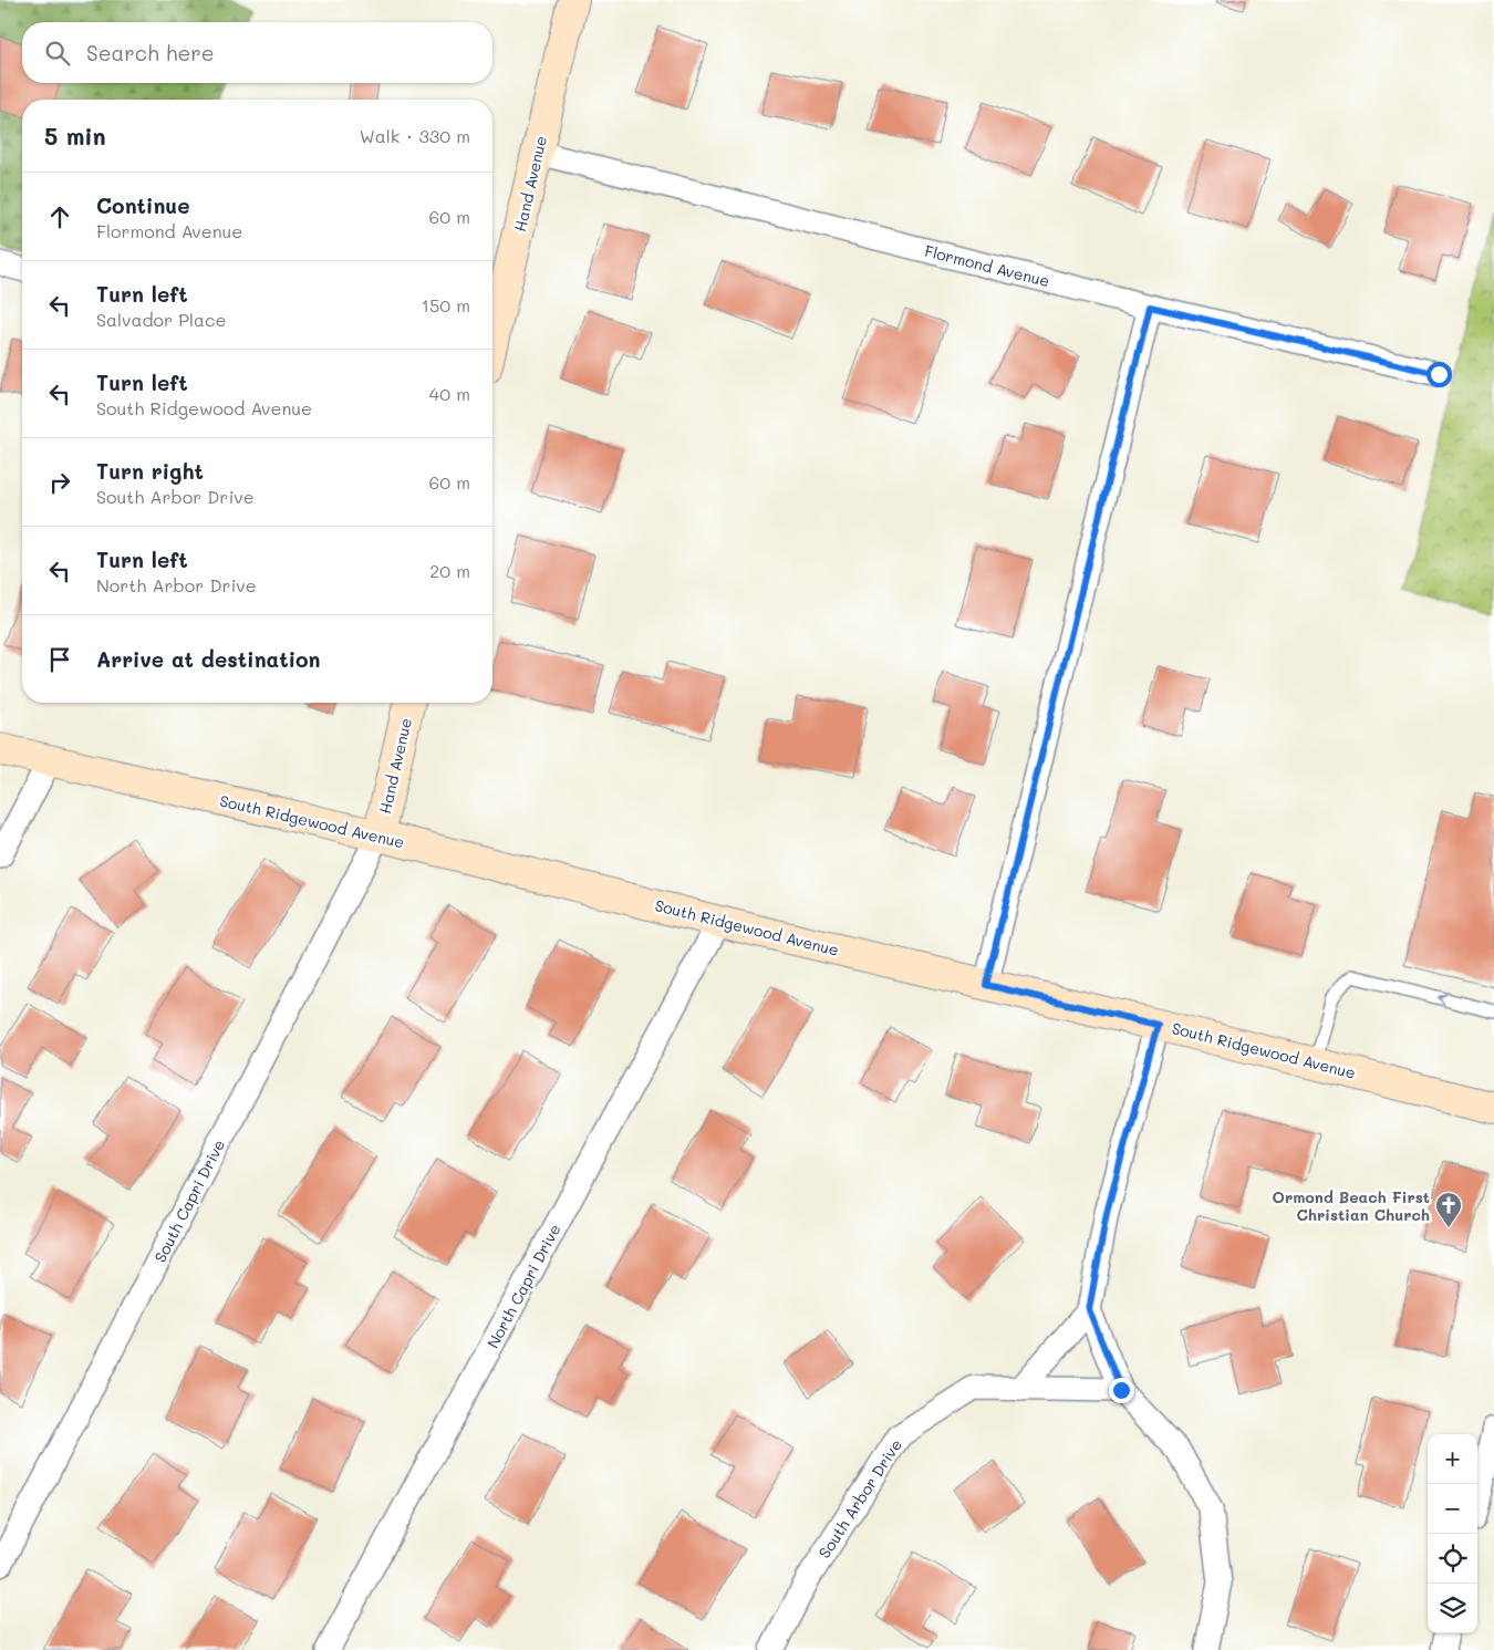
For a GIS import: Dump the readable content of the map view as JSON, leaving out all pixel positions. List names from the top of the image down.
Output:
{
  "streets": {
    "street": [
      "Hand Avenue",
      "Flormond Avenue",
      "South Ridgewood Avenue",
      "South Capri Drive",
      "North Capri Drive",
      "South Arbor Drive"
    ]
  },
  "crossings": [
    ["Hand Avenue", "Flormond Avenue"],
    ["Hand Avenue", "South Ridgewood Avenue"],
    ["Hand Avenue", "South Capri Drive"],
    ["South Ridgewood Avenue", "South Capri Drive"],
    ["South Ridgewood Avenue", "North Capri Drive"]
  ],
  "places": {
    "church": ["Ormond Beach First Christian Church"]
  },
  "page": {
    "search": "Search here",
    "heading": ["5 min", "Walk · 330 m"],
    "list": [
      ["Continue", "Flormond Avenue", "60 m"],
      ["Turn left", "Salvador Place", "150 m"],
      ["Turn left", "South Ridgewood Avenue", "40 m"],
      ["Turn right", "South Arbor Drive", "60 m"],
      ["Turn left", "North Arbor Drive", "20 m"],
      "Arrive at destination"
    ],
    "map_buttons": ["+", "−"]
  }
}
